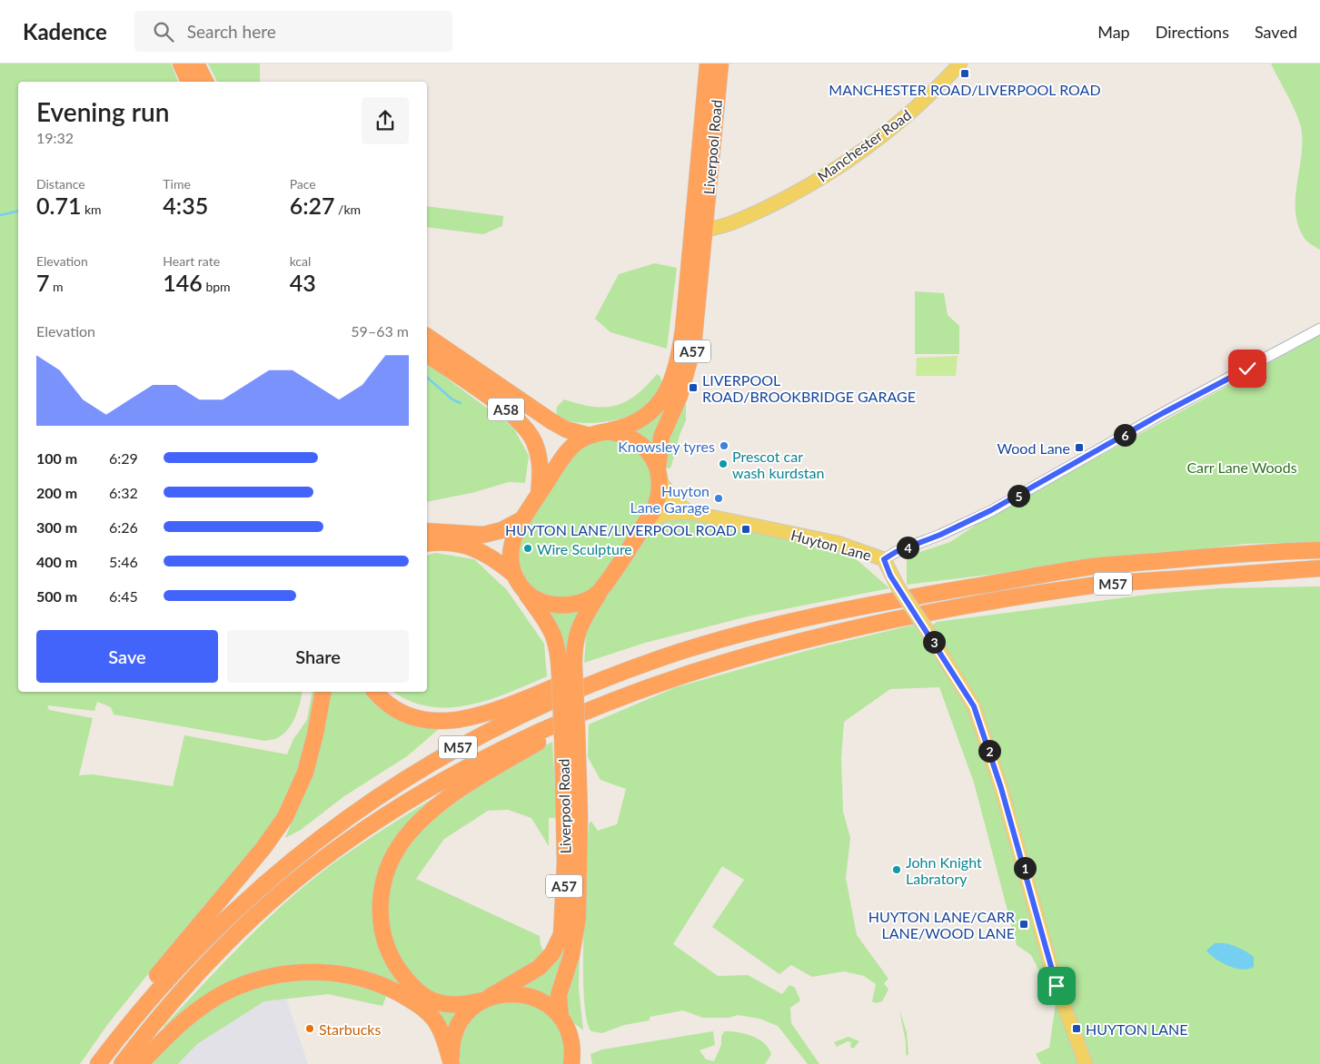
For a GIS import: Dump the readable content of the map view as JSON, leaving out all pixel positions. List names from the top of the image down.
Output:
{
  "streets": {
    "highway": [
      "Liverpool Road",
      "A57",
      "A58",
      "M57"
    ],
    "main road": ["Manchester Road", "Huyton Lane"]
  },
  "crossings": [
    ["Manchester Road", "Liverpool Road"],
    ["Liverpool Road", "A57"],
    ["Liverpool Road", "A58"],
    ["Liverpool Road", "Huyton Lane"],
    ["Liverpool Road", "M57"],
    ["A57", "A58"],
    ["A57", "Huyton Lane"],
    ["A57", "M57"],
    ["A58", "Huyton Lane"]
  ],
  "parks": ["Carr Lane Woods"],
  "places": {
    "transit": [
      "MANCHESTER ROAD/LIVERPOOL ROAD",
      "LIVERPOOL ROAD/BROOKBRIDGE GARAGE",
      "Wood Lane",
      "HUYTON LANE/LIVERPOOL ROAD",
      "HUYTON LANE/CARR LANE/WOOD LANE",
      "HUYTON LANE"
    ],
    "other": [
      "Knowsley tyres",
      "Prescot car wash kurdstan",
      "Huyton Lane Garage",
      "Wire Sculpture",
      "John Knight Labratory",
      "Starbucks"
    ]
  },
  "page": {
    "header": "Kadence",
    "search": "Search here",
    "nav": ["Map", "Directions", "Saved"],
    "heading": ["Evening run", "19:32"],
    "stats": [
      ["Distance", "0.71 km"],
      ["Time", "4:35"],
      ["Pace", "6:27 /km"],
      ["Elevation", "7 m"],
      ["Heart rate", "146 bpm"],
      ["kcal", "43"]
    ],
    "chart": ["Elevation", "59–63 m"],
    "pins": [
      "6",
      "5",
      "4",
      "3",
      "2",
      "1"
    ],
    "list": [
      {
        "name": "100 m",
        "note": "6:29"
      },
      {
        "name": "200 m",
        "note": "6:32"
      },
      {
        "name": "300 m",
        "note": "6:26"
      },
      {
        "name": "400 m",
        "note": "5:46"
      },
      {
        "name": "500 m",
        "note": "6:45"
      }
    ],
    "buttons": ["Save", "Share"]
  }
}
